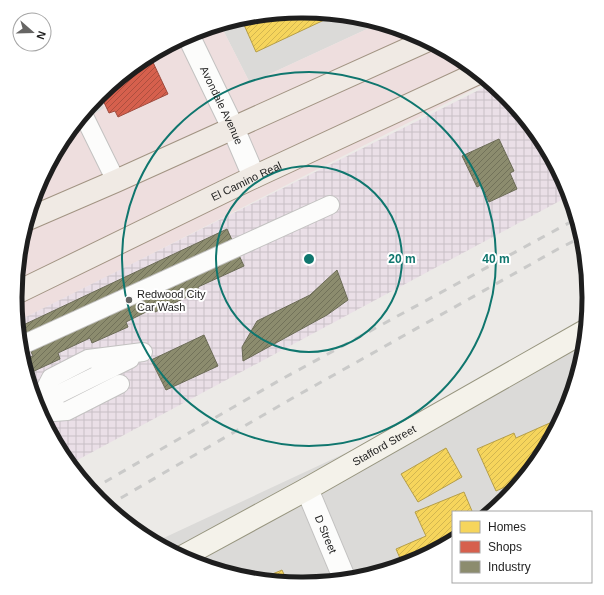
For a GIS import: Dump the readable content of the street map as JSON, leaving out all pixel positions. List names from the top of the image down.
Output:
{
  "streets": {
    "main road": ["El Camino Real"],
    "street": ["Avondale Avenue", "Stafford Street", "D Street"]
  },
  "crossings": [
    ["Avondale Avenue", "El Camino Real"],
    ["Stafford Street", "D Street"]
  ],
  "places": ["Redwood City Car Wash"],
  "legend": ["Homes", "Shops", "Industry"],
  "north": "right",
  "rings": ["20 m", "40 m"]
}
